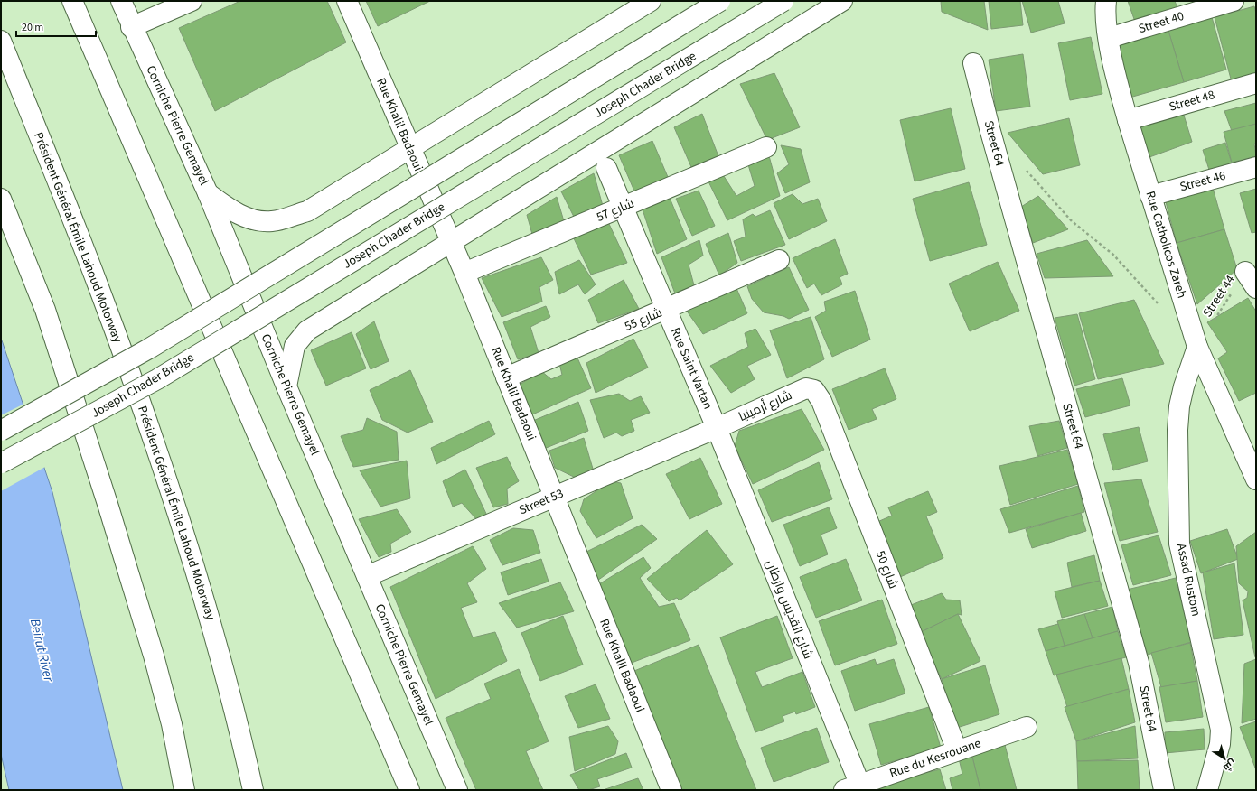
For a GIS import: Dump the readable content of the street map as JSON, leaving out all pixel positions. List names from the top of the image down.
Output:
{
  "streets": {
    "main road": [
      "Street 40",
      "Joseph Chader Bridge",
      "Street 48",
      "Rue Khalil Badaoui",
      "Corniche Pierre Gemayel",
      "Street 64",
      "Street 46",
      "شارع 57",
      "Président Général Émile Lahoud Motorway",
      "Rue Catholicos Zareh",
      "شارع 55",
      "Rue Saint Vartan",
      "شارع أرمينيا",
      "Street 53",
      "شارع 50",
      "Assad Rustom",
      "شارع القديس وارطان",
      "Rue du Kesrouane"
    ],
    "path": ["Street 44"]
  },
  "crossings": [
    ["Street 40", "Rue Catholicos Zareh"],
    ["Street 48", "Rue Catholicos Zareh"],
    ["Rue Khalil Badaoui", "شارع 57"],
    ["Rue Khalil Badaoui", "شارع 55"],
    ["Rue Khalil Badaoui", "Street 53"],
    ["Corniche Pierre Gemayel", "Street 53"],
    ["Street 46", "Rue Catholicos Zareh"],
    ["شارع 57", "Rue Saint Vartan"],
    ["Rue Catholicos Zareh", "Street 44"],
    ["Rue Catholicos Zareh", "Assad Rustom"],
    ["Street 44", "Assad Rustom"],
    ["شارع 55", "Rue Saint Vartan"],
    ["Rue Saint Vartan", "شارع أرمينيا"],
    ["Rue Saint Vartan", "Street 53"],
    ["Rue Saint Vartan", "شارع القديس وارطان"],
    ["شارع أرمينيا", "Street 53"],
    ["شارع أرمينيا", "شارع 50"],
    ["شارع أرمينيا", "شارع القديس وارطان"],
    ["Street 53", "شارع القديس وارطان"],
    ["شارع 50", "Rue du Kesrouane"],
    ["شارع القديس وارطان", "Rue du Kesrouane"]
  ],
  "water": ["Beirut River"],
  "scale_bar": "20 m",
  "north": "bottom right"
}
